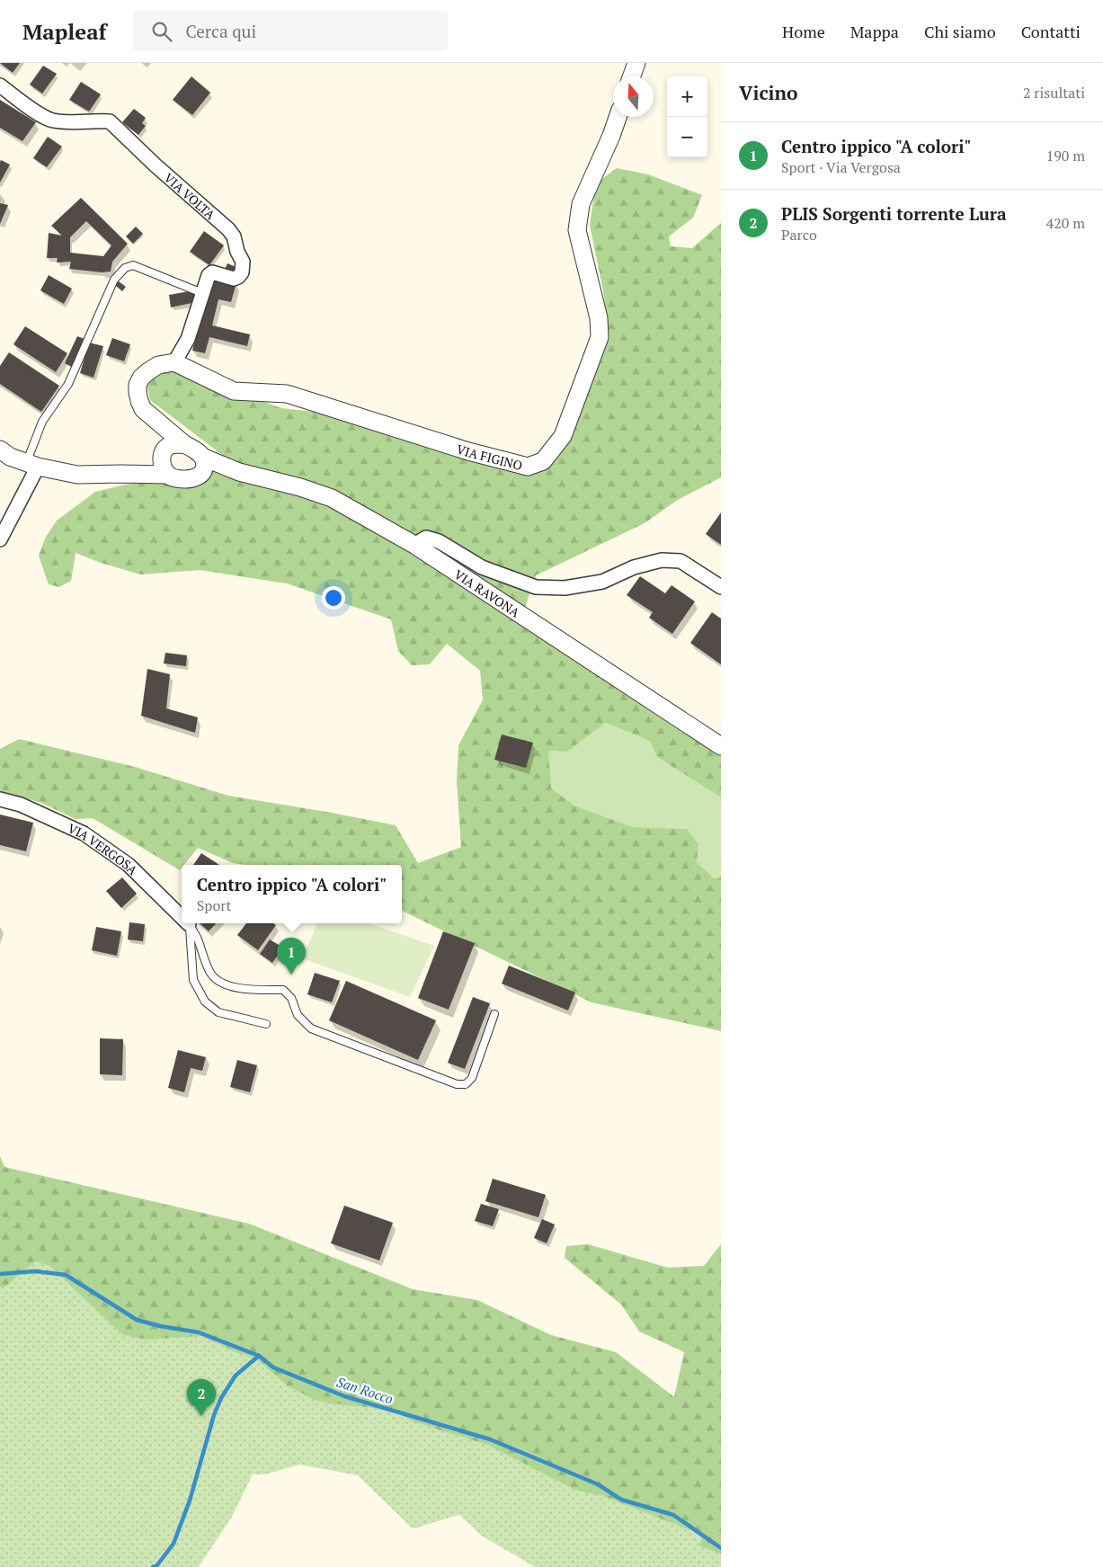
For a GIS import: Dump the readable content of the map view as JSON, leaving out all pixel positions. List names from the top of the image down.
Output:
{
  "streets": {
    "street": [
      "VIA VOLTA",
      "VIA FIGINO",
      "VIA RAVONA",
      "VIA VERGOSA"
    ]
  },
  "crossings": [
    ["VIA VOLTA", "VIA FIGINO"]
  ],
  "water": ["San Rocco"],
  "north": "top",
  "page": {
    "header": "Mapleaf",
    "search": "Cerca qui",
    "nav": [
      "Home",
      "Mappa",
      "Chi siamo",
      "Contatti"
    ],
    "heading": ["Vicino", "2 risultati"],
    "map_buttons": ["+", "−"],
    "list": [
      {
        "mark": "1",
        "name": "Centro ippico \"A colori\"",
        "note": "Sport · Via Vergosa",
        "value": "190 m"
      },
      {
        "mark": "2",
        "name": "PLIS Sorgenti torrente Lura",
        "note": "Parco",
        "value": "420 m"
      }
    ],
    "popup": ["Centro ippico \"A colori\"", "Sport"],
    "pins": ["1", "2"]
  }
}
